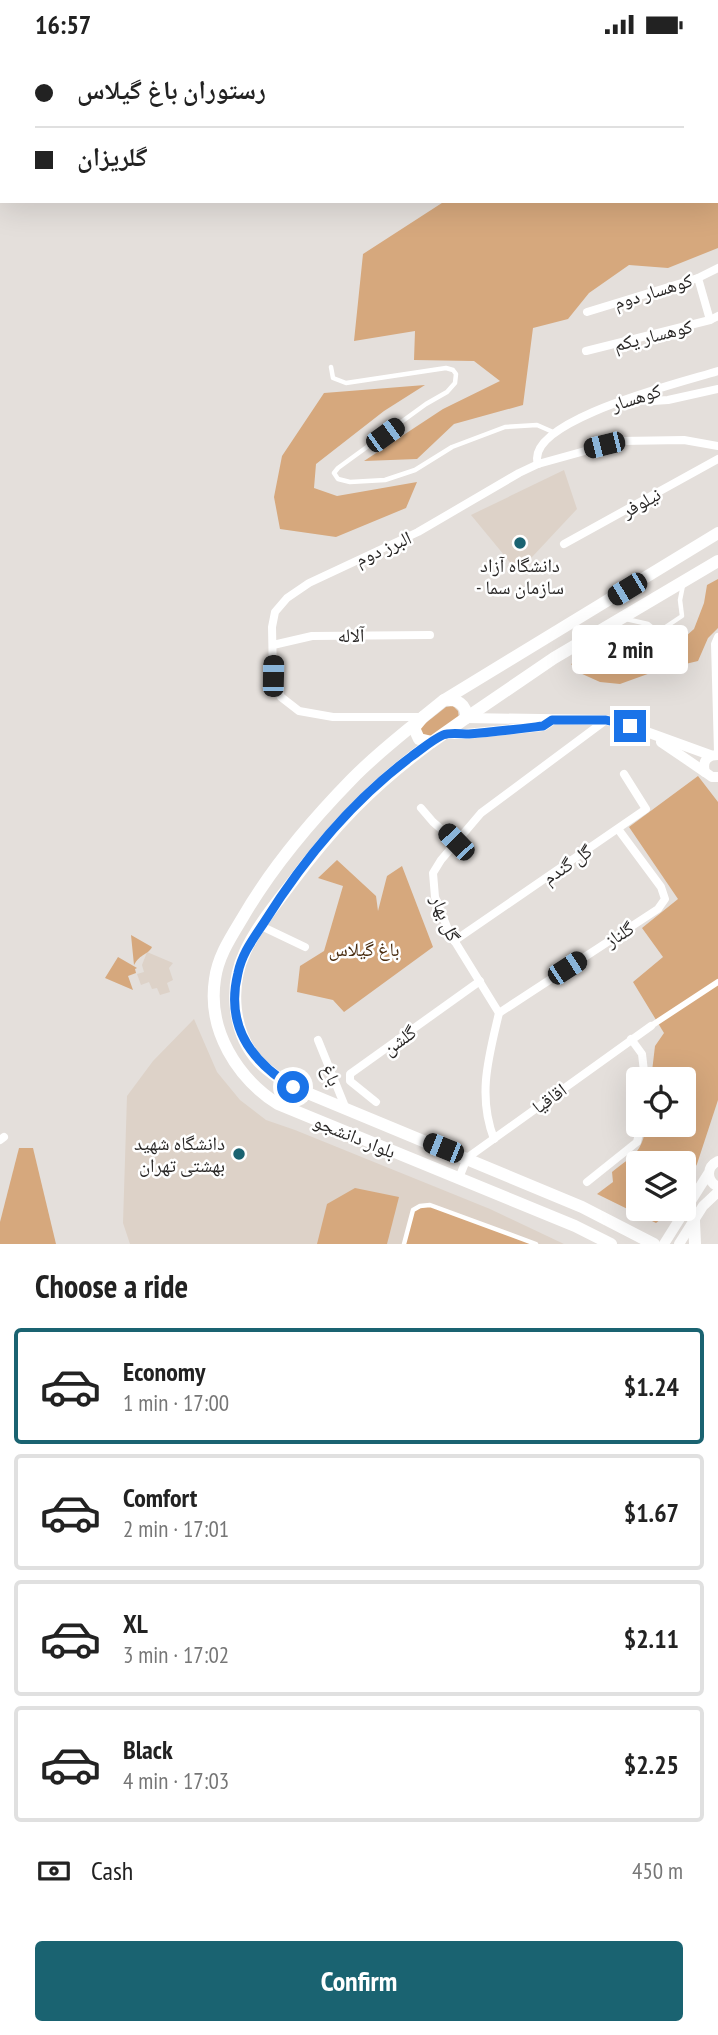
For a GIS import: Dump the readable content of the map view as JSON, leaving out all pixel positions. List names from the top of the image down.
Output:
{
  "streets": {
    "main road": ["بلوار دانشجو"],
    "street": [
      "کوهسار دوم",
      "کوهسار یکم",
      "کوهسار",
      "نیلوفر",
      "البرز دوم",
      "آلاله",
      "گل گندم",
      "گل بهار",
      "گلناز",
      "گلشن",
      "باغ",
      "اقاقیا"
    ]
  },
  "crossings": [
    ["البرز دوم", "آلاله"],
    ["البرز دوم", "بلوار دانشجو"],
    ["گل گندم", "گل بهار"],
    ["گل گندم", "گلناز"],
    ["گل بهار", "گلناز"],
    ["گل بهار", "گلشن"],
    ["باغ", "بلوار دانشجو"],
    ["اقاقیا", "بلوار دانشجو"]
  ],
  "parks": ["باغ گیلاس"],
  "places": ["دانشگاه آزاد - سازمان سما", "دانشگاه شهید بهشتی تهران"],
  "page": {
    "status": "16:57",
    "banner": ["رستوران باغ گیلاس", "گلریزان"],
    "bubble": "2 min",
    "heading": "Choose a ride",
    "list": [
      {
        "name": "Economy",
        "note": "1 min · 17:00",
        "value": "$1.24"
      },
      {
        "name": "Comfort",
        "note": "2 min · 17:01",
        "value": "$1.67"
      },
      {
        "name": "XL",
        "note": "3 min · 17:02",
        "value": "$2.11"
      },
      {
        "name": "Black",
        "note": "4 min · 17:03",
        "value": "$2.25"
      }
    ],
    "pay": ["Cash", "450 m"],
    "buttons": "Confirm"
  }
}
